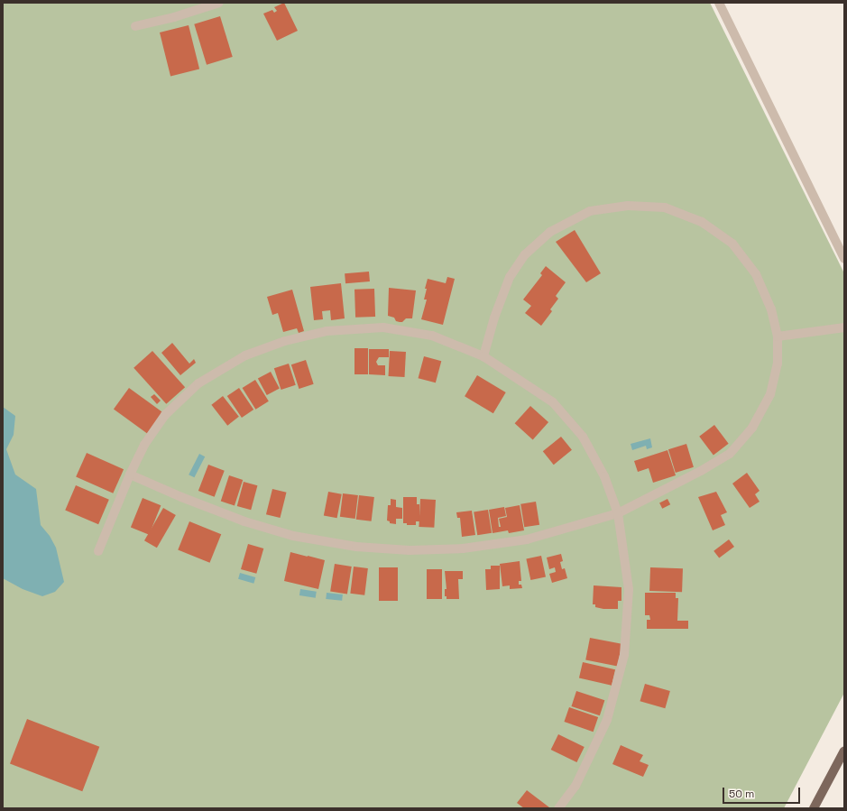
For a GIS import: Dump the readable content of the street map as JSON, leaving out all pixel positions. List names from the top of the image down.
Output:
{
  "scale_bar": "50 m"
}
